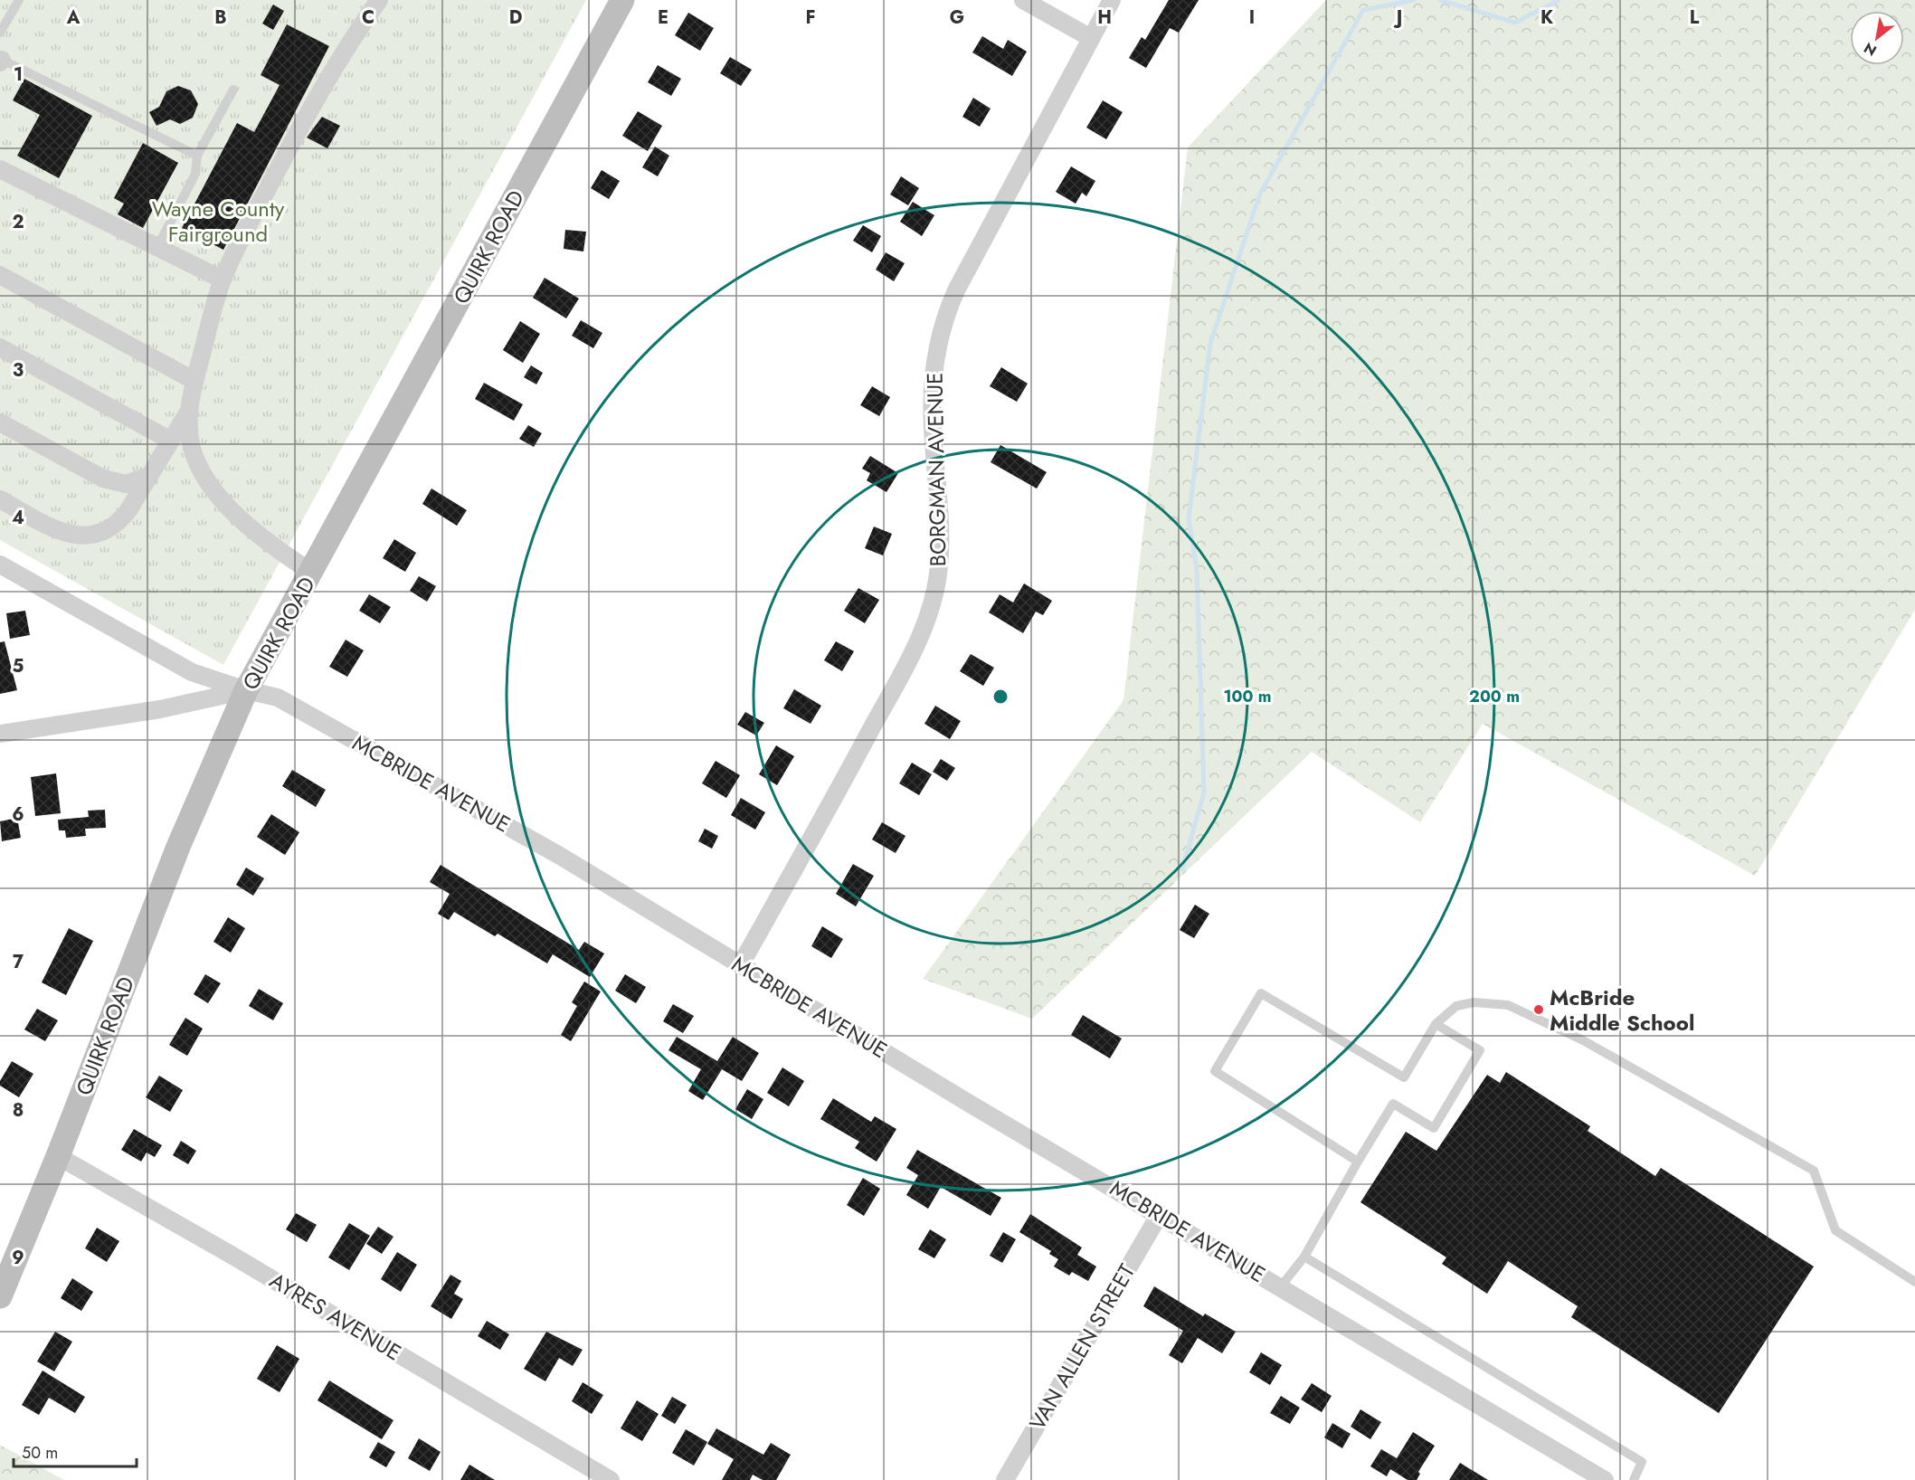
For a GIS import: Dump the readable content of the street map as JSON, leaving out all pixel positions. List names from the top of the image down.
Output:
{
  "streets": {
    "street": [
      "QUIRK ROAD",
      "BORGMAN AVENUE",
      "MCBRIDE AVENUE",
      "AYRES AVENUE",
      "VAN ALLEN STREET"
    ]
  },
  "crossings": [
    ["QUIRK ROAD", "MCBRIDE AVENUE"],
    ["QUIRK ROAD", "AYRES AVENUE"],
    ["BORGMAN AVENUE", "MCBRIDE AVENUE"],
    ["MCBRIDE AVENUE", "VAN ALLEN STREET"]
  ],
  "parks": ["Wayne County Fairground"],
  "places": ["McBride Middle School"],
  "scale_bar": "50 m",
  "north": "bottom left",
  "grid": {
    "columns": [
      "A",
      "B",
      "C",
      "D",
      "E",
      "F",
      "G",
      "H",
      "I",
      "J",
      "K",
      "L"
    ],
    "rows": [
      "1",
      "2",
      "3",
      "4",
      "5",
      "6",
      "7",
      "8",
      "9"
    ]
  },
  "rings": ["100 m", "200 m"]
}
